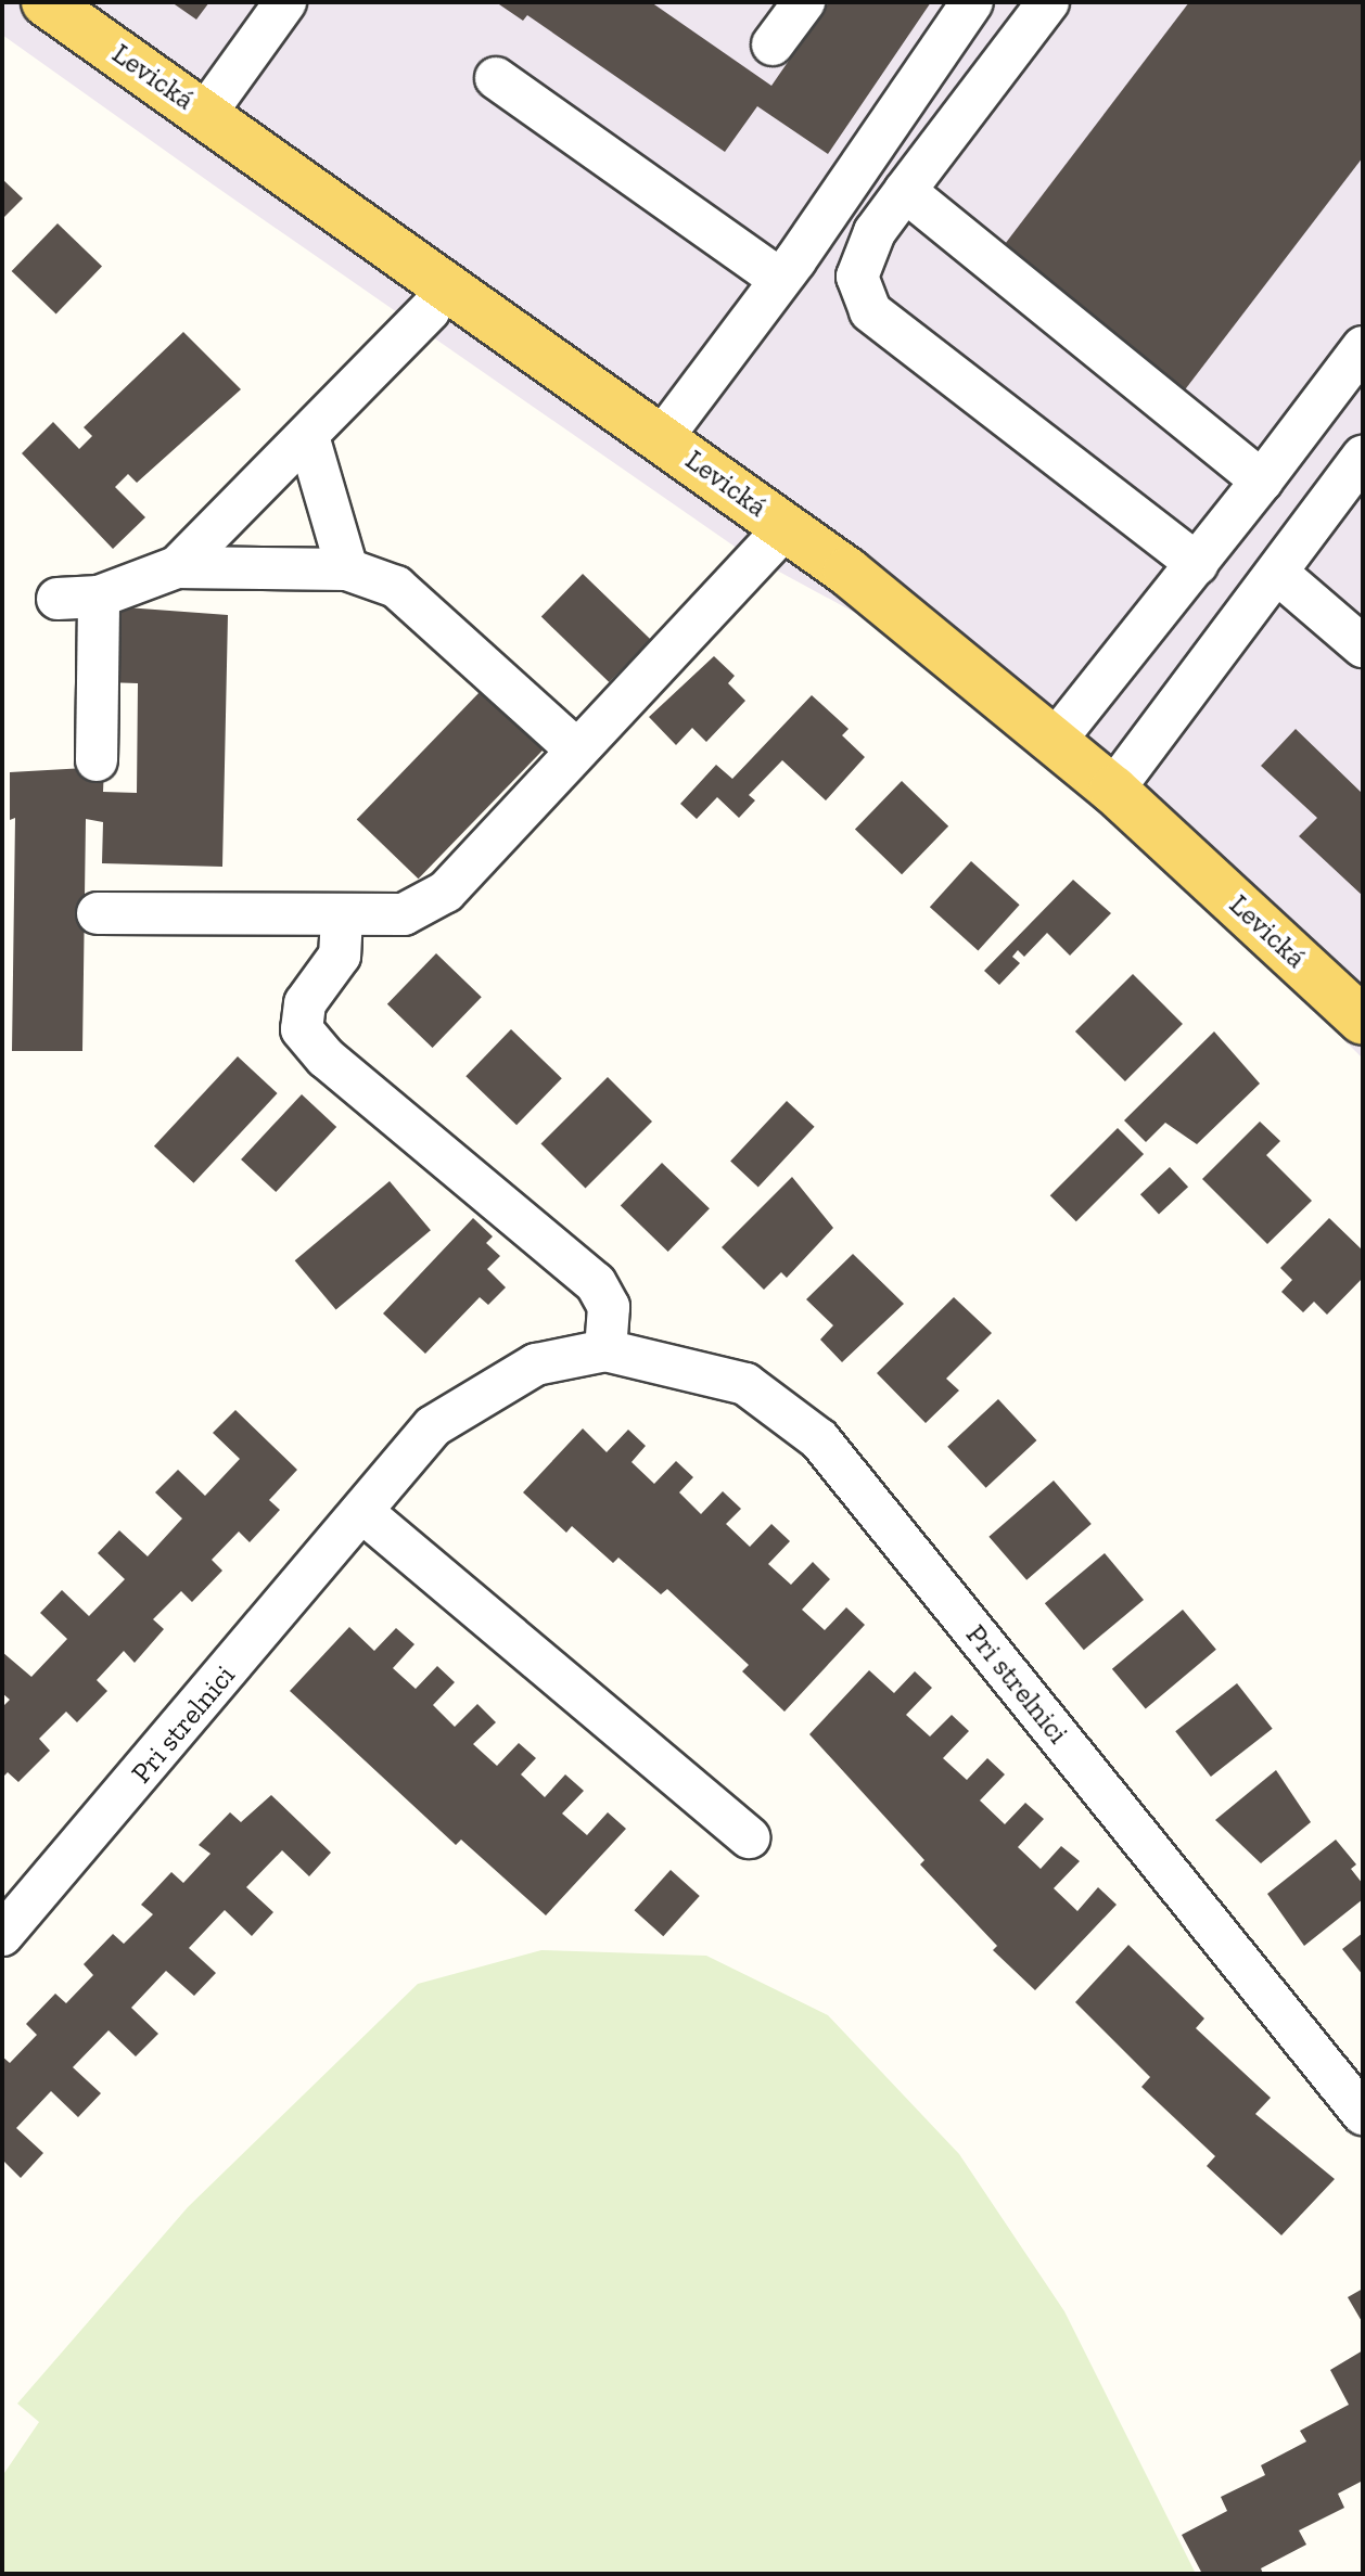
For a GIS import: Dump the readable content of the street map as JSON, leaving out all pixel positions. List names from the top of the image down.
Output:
{
  "streets": {
    "main road": ["Levická"],
    "street": ["Pri strelnici"]
  }
}
